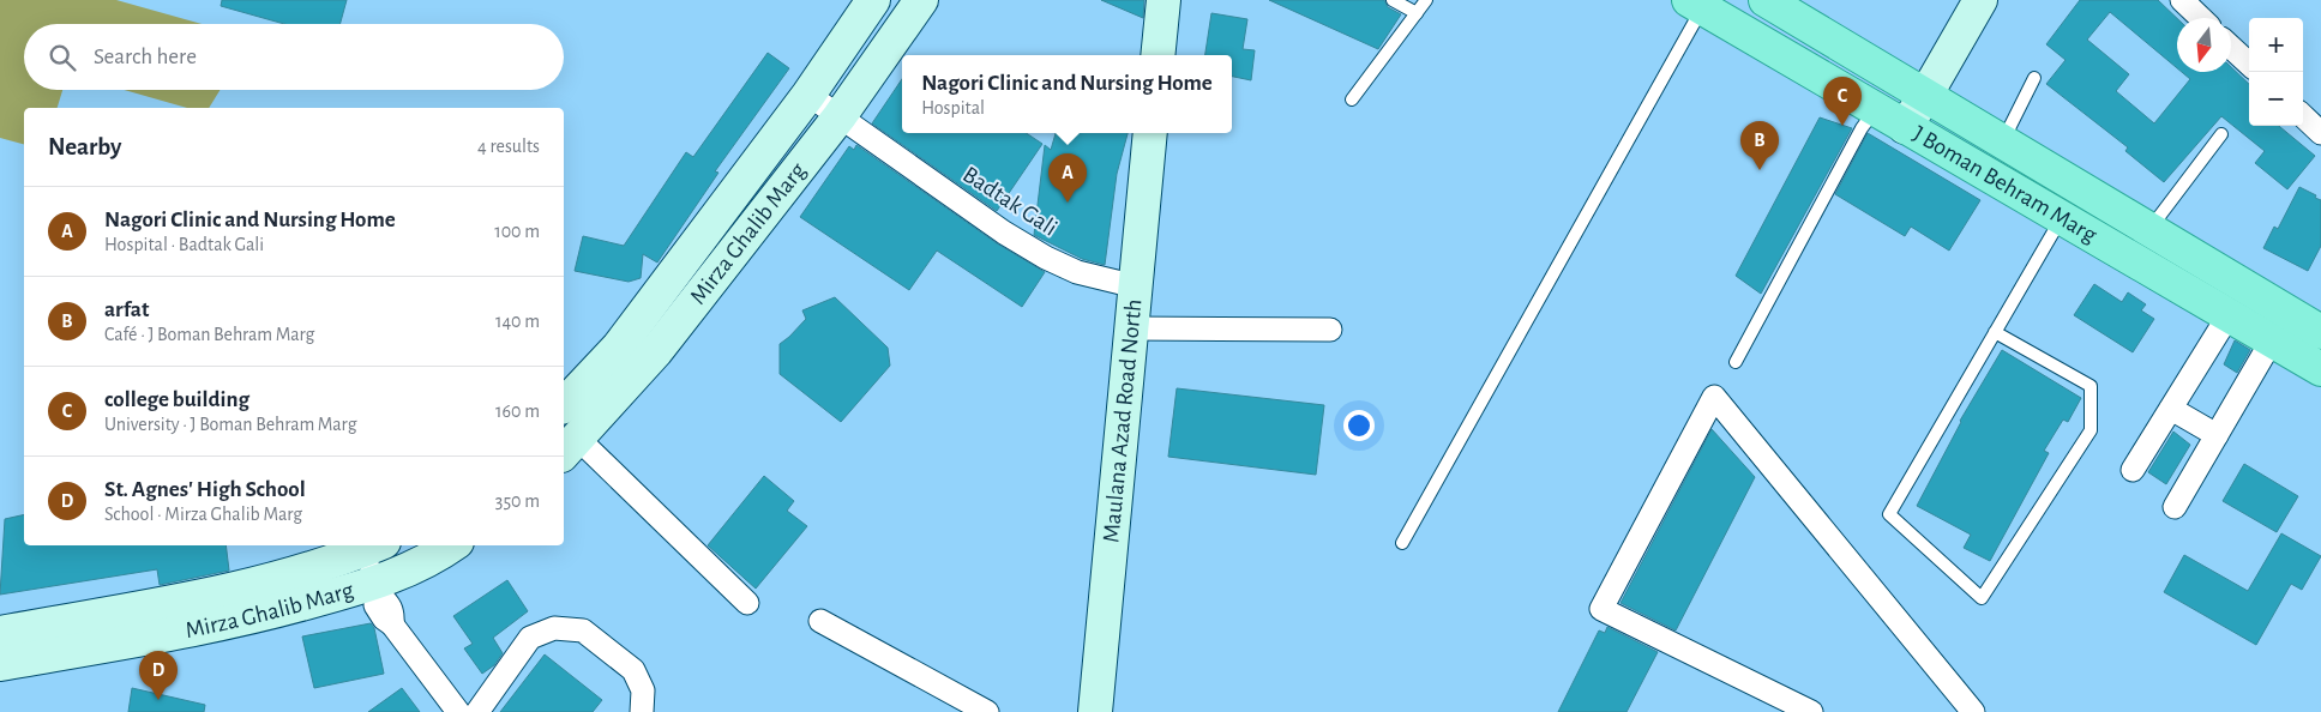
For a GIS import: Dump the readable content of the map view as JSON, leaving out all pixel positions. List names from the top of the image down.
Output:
{
  "streets": {
    "main road": ["J Boman Behram Marg", "Mirza Ghalib Marg", "Maulana Azad Road North"],
    "street": ["Badtak Gali"]
  },
  "crossings": [
    ["Badtak Gali", "Mirza Ghalib Marg"],
    ["Badtak Gali", "Maulana Azad Road North"]
  ],
  "north": "bottom",
  "page": {
    "map_buttons": ["+", "−"],
    "search": "Search here",
    "popup": ["Nagori Clinic and Nursing Home", "Hospital"],
    "pins": [
      "C",
      "B",
      "A",
      "D"
    ],
    "heading": ["Nearby", "4 results"],
    "list": [
      {
        "mark": "A",
        "name": "Nagori Clinic and Nursing Home",
        "note": "Hospital · Badtak Gali",
        "value": "100 m"
      },
      {
        "mark": "B",
        "name": "arfat",
        "note": "Café · J Boman Behram Marg",
        "value": "140 m"
      },
      {
        "mark": "C",
        "name": "college building",
        "note": "University · J Boman Behram Marg",
        "value": "160 m"
      },
      {
        "mark": "D",
        "name": "St. Agnes' High School",
        "note": "School · Mirza Ghalib Marg",
        "value": "350 m"
      }
    ]
  }
}
